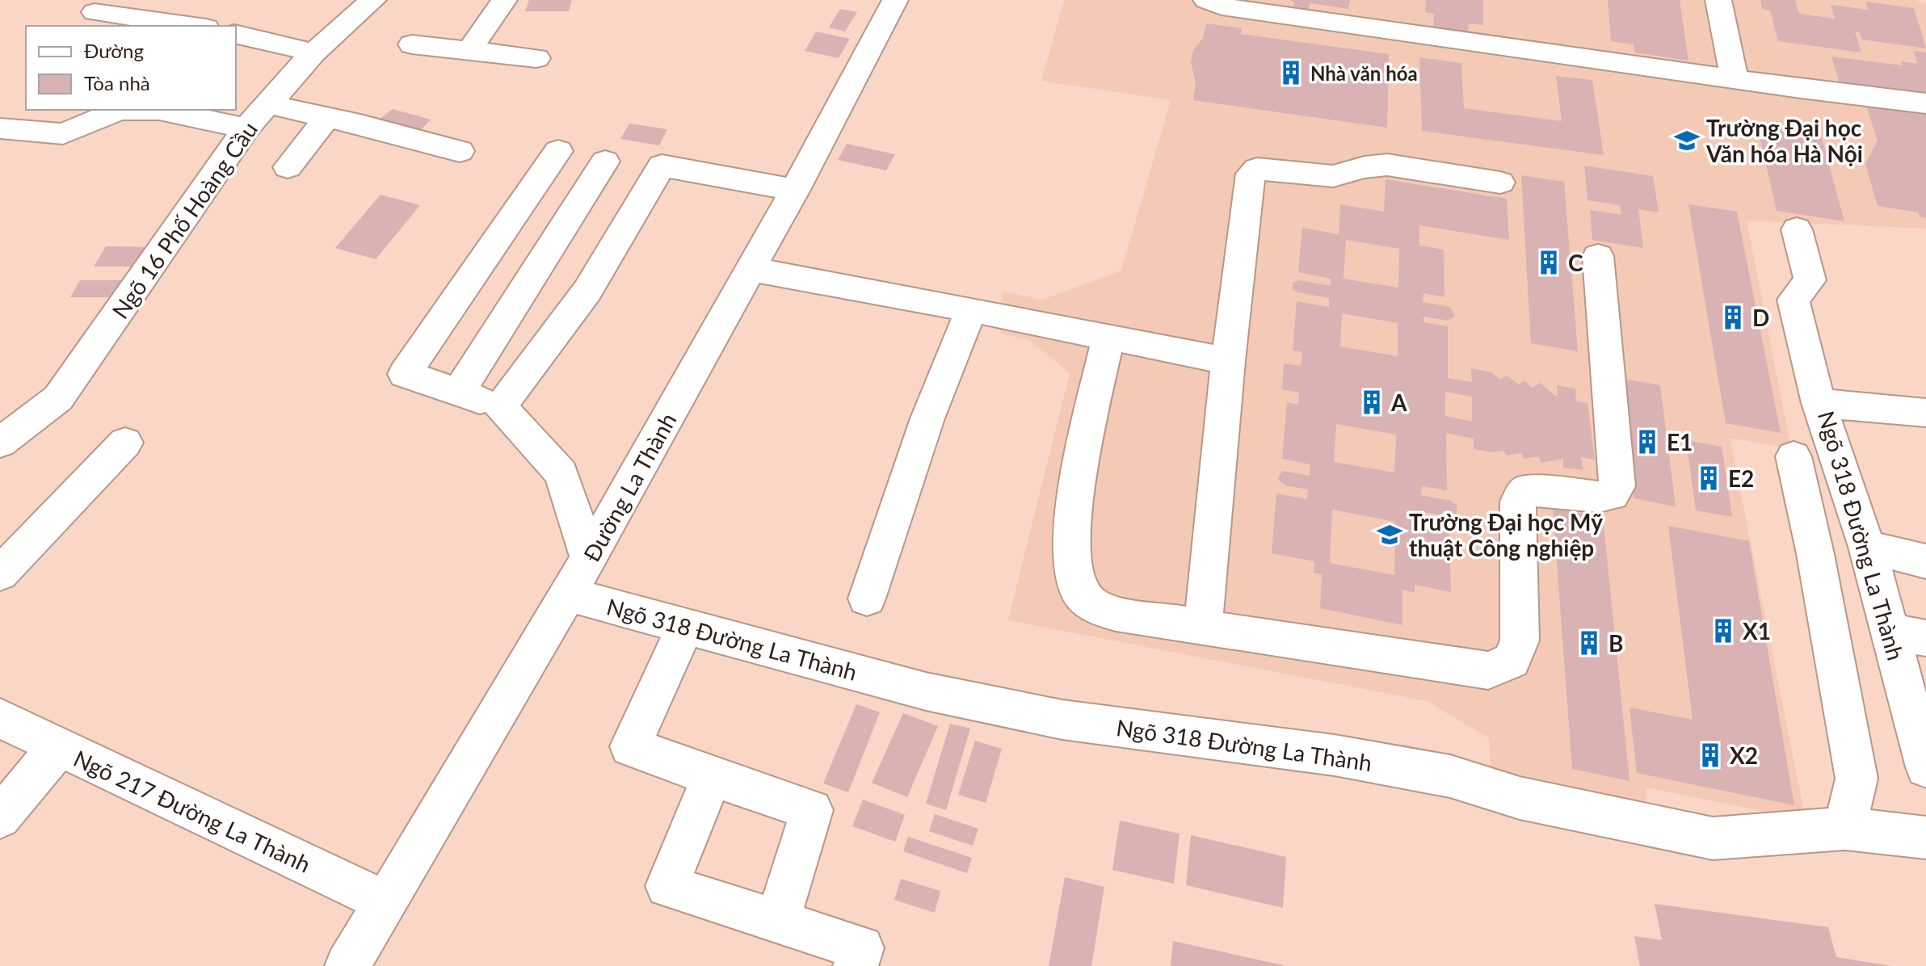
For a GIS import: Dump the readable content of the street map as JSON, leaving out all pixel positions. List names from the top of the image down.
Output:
{
  "streets": {
    "street": [
      "Ngõ 16 Phố Hoàng Cầu",
      "Đường La Thành",
      "Ngõ 318 Đường La Thành",
      "Ngõ 217 Đường La Thành"
    ]
  },
  "crossings": [
    ["Đường La Thành", "Ngõ 318 Đường La Thành"],
    ["Đường La Thành", "Ngõ 217 Đường La Thành"]
  ],
  "places": {
    "building": [
      "Nhà văn hóa",
      "C",
      "D",
      "A",
      "E1",
      "E2",
      "X1",
      "B",
      "X2"
    ],
    "school or university": ["Trường Đại học Văn hóa Hà Nội", "Trường Đại học Mỹ thuật Công nghiệp"]
  },
  "legend": ["Đường", "Tòa nhà"]
}
